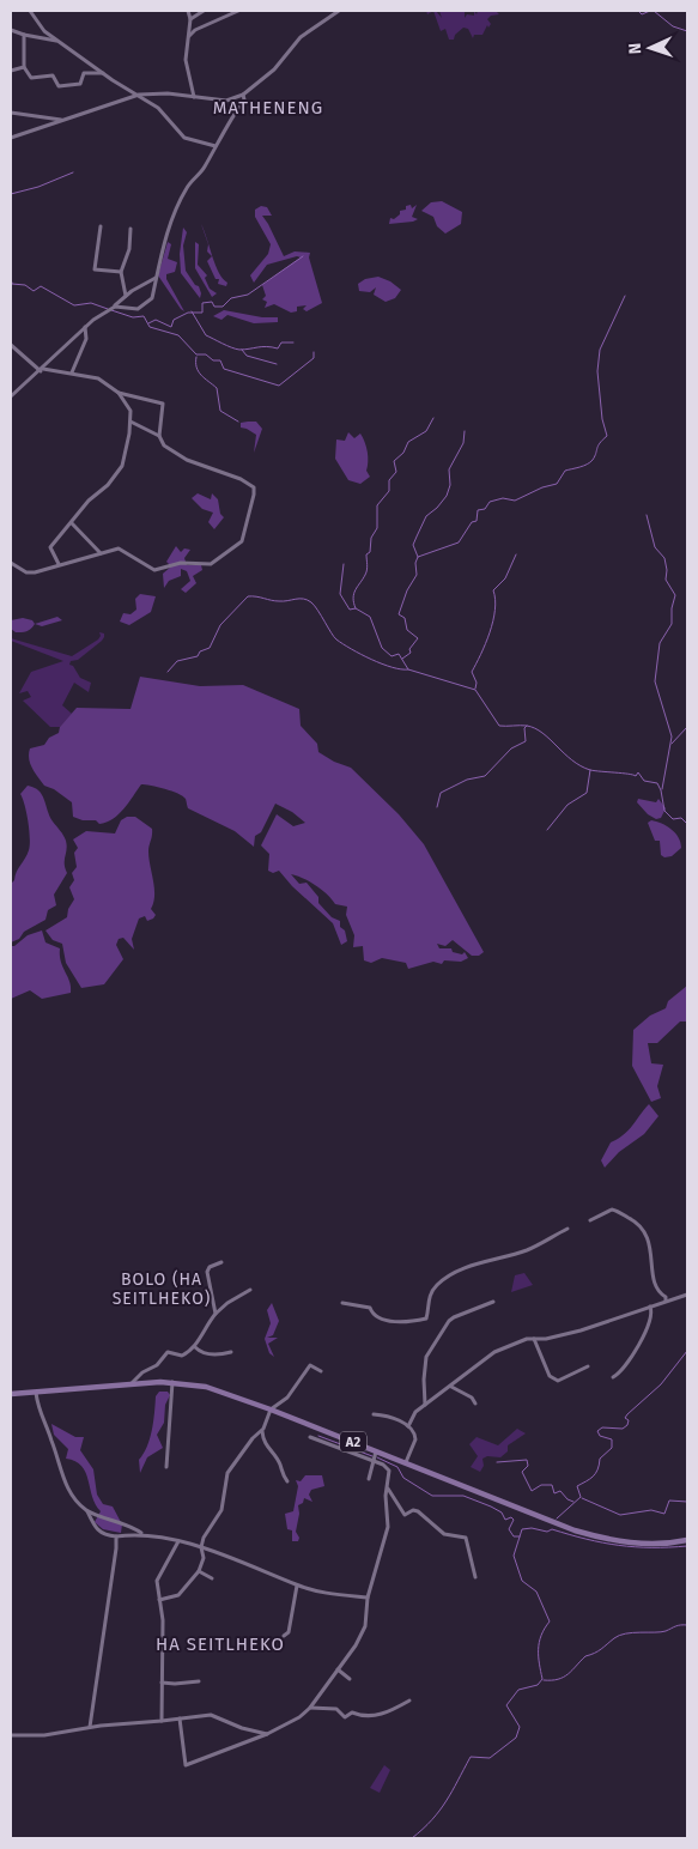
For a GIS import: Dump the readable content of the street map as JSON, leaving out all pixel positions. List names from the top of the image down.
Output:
{
  "streets": {
    "main road": ["A2"]
  },
  "districts": ["MATHENENG", "BOLO (HA SEITLHEKO)", "HA SEITLHEKO"],
  "north": "left"
}
